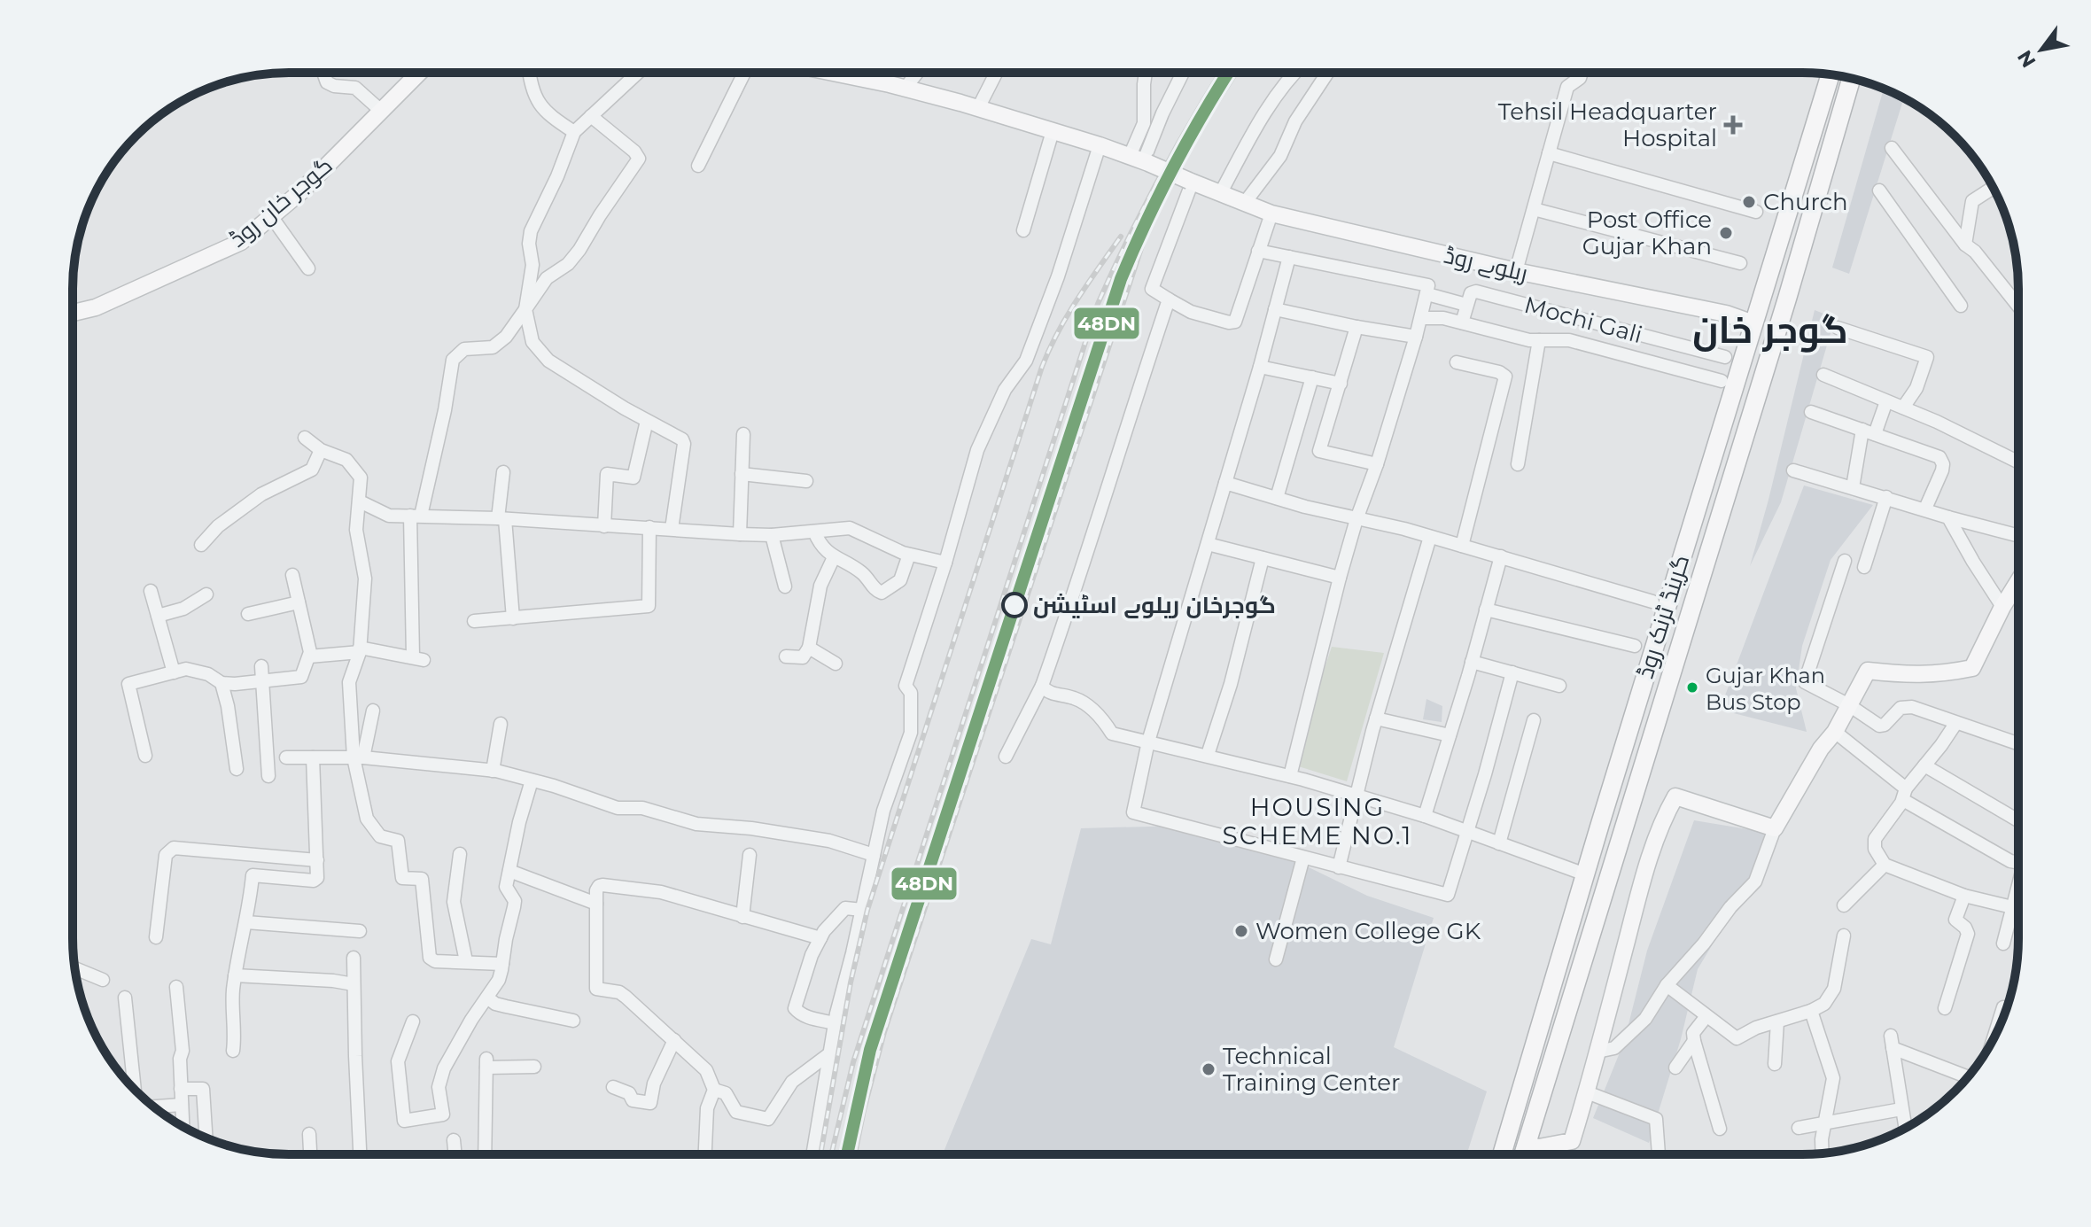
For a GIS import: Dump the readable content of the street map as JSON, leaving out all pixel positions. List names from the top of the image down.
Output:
{
  "streets": {
    "highway": ["گرینڈ ٹرنک روڈ"],
    "main road": ["گوجر خان روڈ", "ریلوے روڈ"],
    "street": ["Mochi Gali"]
  },
  "crossings": [
    ["ریلوے روڈ", "گرینڈ ٹرنک روڈ"]
  ],
  "districts": ["گوجر خان", "HOUSING SCHEME NO.1"],
  "places": {
    "health": ["Tehsil Headquarter Hospital"],
    "other": [
      "Church",
      "Post Office Gujar Khan",
      "گوجرخان ریلوے اسٹیشن",
      "Gujar Khan Bus Stop",
      "Women College GK",
      "Technical Training Center"
    ]
  },
  "lines": ["transit line 48DN"],
  "north": "bottom left"
}
